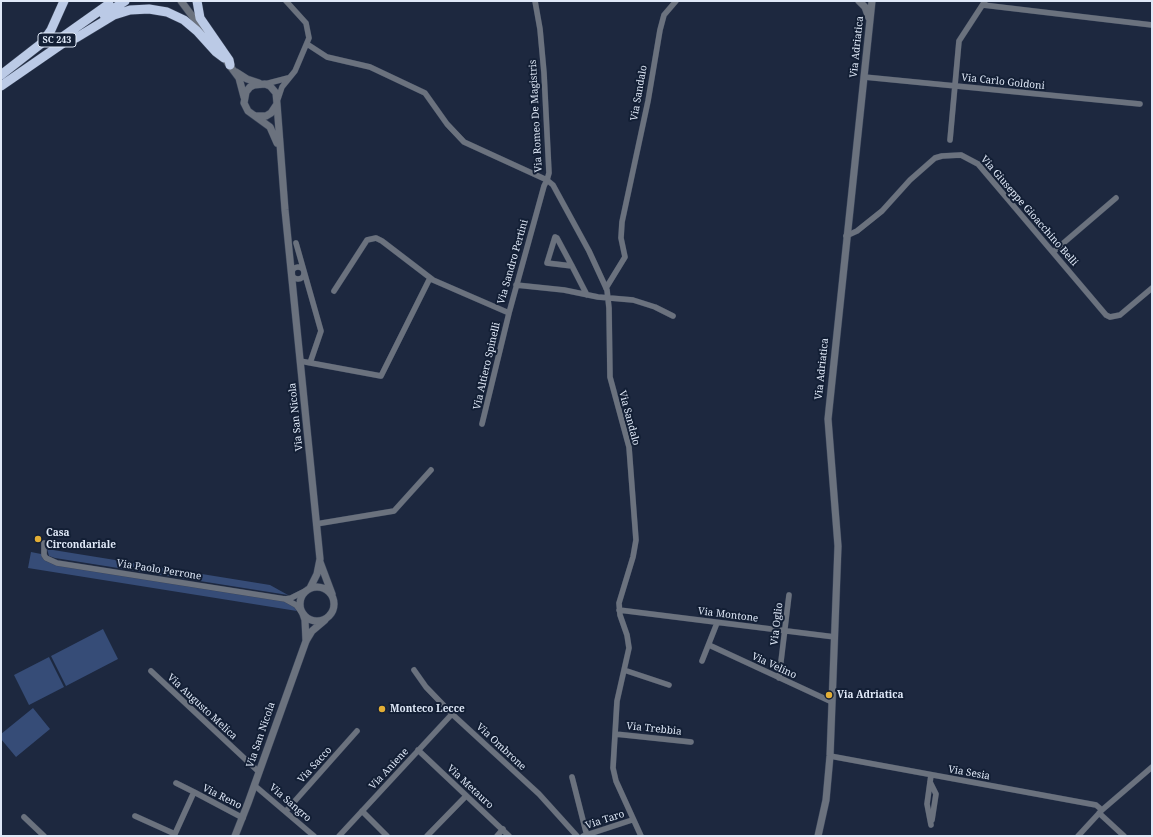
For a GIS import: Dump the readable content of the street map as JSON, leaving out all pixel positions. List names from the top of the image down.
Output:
{
  "streets": {
    "highway": ["SC 243"],
    "street": [
      "Via Adriatica",
      "Via Carlo Goldoni",
      "Via Sandalo",
      "Via Romeo De Magistris",
      "Via Giuseppe Gioacchino Belli",
      "Via Sandro Pertini",
      "Via Altiero Spinelli",
      "Via San Nicola",
      "Via Paolo Perrone",
      "Via Montone",
      "Via Oglio",
      "Via Velino",
      "Via Augusto Melica",
      "Via Trebbia",
      "Via Ombrone",
      "Via Sacco",
      "Via Aniene",
      "Via Sesia",
      "Via Metauro",
      "Via Reno",
      "Via Sangro",
      "Via Taro"
    ]
  },
  "crossings": [
    ["Via Adriatica", "Via Carlo Goldoni"],
    ["Via Adriatica", "Via Giuseppe Gioacchino Belli"],
    ["Via Adriatica", "Via Montone"],
    ["Via Adriatica", "Via Velino"],
    ["Via Adriatica", "Via Sesia"],
    ["Via Sandalo", "Via Romeo De Magistris"],
    ["Via Sandalo", "Via Montone"],
    ["Via Sandalo", "Via Trebbia"],
    ["Via Sandalo", "Via Taro"],
    ["Via Romeo De Magistris", "Via Sandro Pertini"],
    ["Via Sandro Pertini", "Via Altiero Spinelli"],
    ["Via San Nicola", "Via Paolo Perrone"],
    ["Via San Nicola", "Via Augusto Melica"],
    ["Via San Nicola", "Via Reno"],
    ["Via San Nicola", "Via Sangro"],
    ["Via Montone", "Via Oglio"],
    ["Via Oglio", "Via Velino"],
    ["Via Ombrone", "Via Aniene"],
    ["Via Sacco", "Via Sangro"],
    ["Via Aniene", "Via Metauro"]
  ],
  "places": ["Casa Circondariale", "Via Adriatica", "Monteco Lecce"]
}
